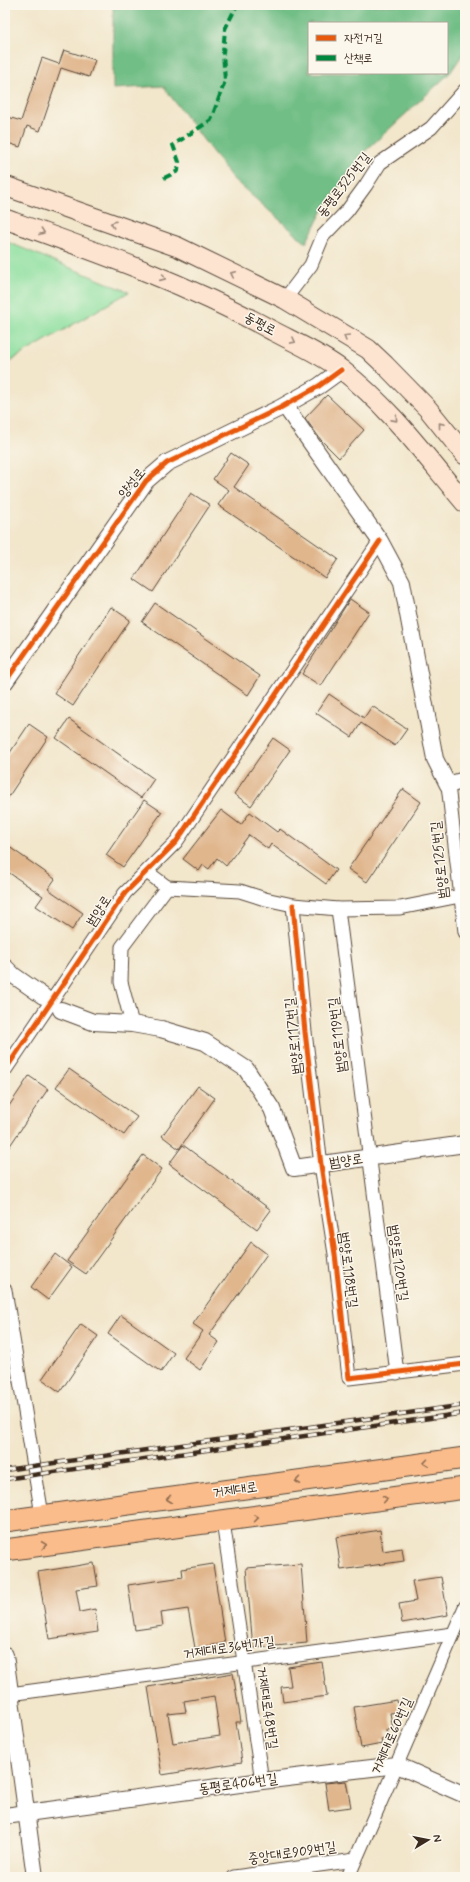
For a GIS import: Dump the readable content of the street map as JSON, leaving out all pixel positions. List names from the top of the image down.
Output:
{
  "streets": {
    "main road": ["동평로", "거제대로"],
    "street": [
      "동평로325번길",
      "양성로",
      "범양로125번길",
      "범양로",
      "범양로119번길",
      "범양로117번길",
      "범양로120번길",
      "범양로118번길",
      "거제대로36번가길",
      "거제대로48번길",
      "거제대로60번길",
      "동평로406번길",
      "중앙대로909번길"
    ]
  },
  "crossings": [
    ["동평로", "양성로"],
    ["범양로", "범양로119번길"],
    ["범양로", "범양로117번길"],
    ["범양로", "범양로120번길"],
    ["범양로", "범양로118번길"],
    ["범양로119번길", "범양로120번길"],
    ["범양로117번길", "범양로118번길"],
    ["범양로120번길", "범양로118번길"],
    ["거제대로36번가길", "거제대로48번길"],
    ["거제대로36번가길", "거제대로60번길"],
    ["거제대로48번길", "동평로406번길"],
    ["거제대로60번길", "동평로406번길"],
    ["거제대로60번길", "중앙대로909번길"]
  ],
  "legend": ["자전거길", "산책로"],
  "north": "right"
}
